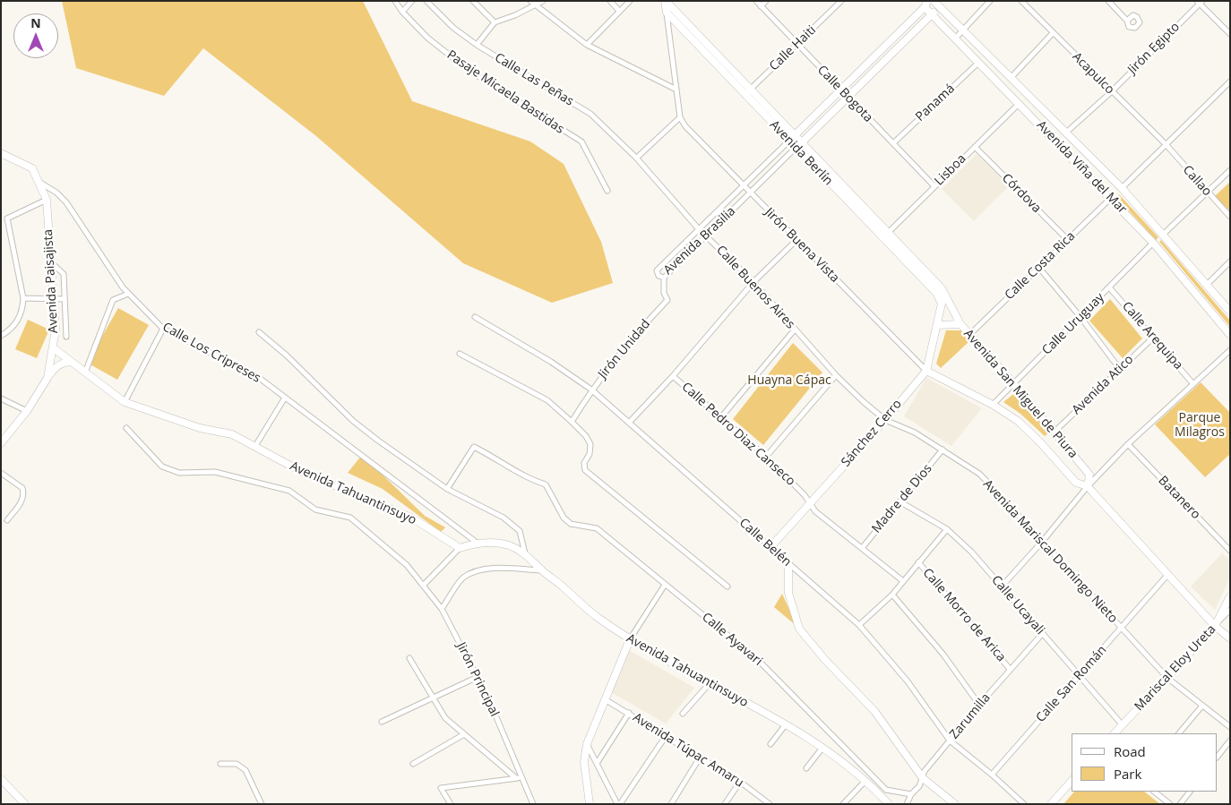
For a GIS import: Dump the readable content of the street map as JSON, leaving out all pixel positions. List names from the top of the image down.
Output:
{
  "streets": {
    "street": [
      "Calle Haiti",
      "Jirón Egipto",
      "Acapulco",
      "Calle Las Peñas",
      "Pasaje Micaela Bastidas",
      "Calle Bogota",
      "Panamá",
      "Avenida Berlín",
      "Avenida Viña del Mar",
      "Lisboa",
      "Callao",
      "Córdova",
      "Avenida Brasilia",
      "Jirón Buena Vista",
      "Calle Costa Rica",
      "Avenida Paisajista",
      "Calle Buenos Aires",
      "Calle Uruguay",
      "Calle Arequipa",
      "Jirón Unidad",
      "Calle Los Cripreses",
      "Avenida Atico",
      "Avenida San Miguel de Piura",
      "Sánchez Cerro",
      "Calle Pedro Diaz Canseco",
      "Avenida Tahuantinsuyo",
      "Batanero",
      "Madre de Dios",
      "Calle Belén",
      "Avenida Mariscal Domingo Nieto",
      "Calle Ucayali",
      "Calle Morro de Arica",
      "Calle Ayavari",
      "Mariscal Eloy Ureta",
      "Jirón Principal",
      "Calle San Román",
      "Zarumilla",
      "Avenida Túpac Amaru"
    ]
  },
  "crossings": [
    ["Calle Haiti", "Calle Bogota"],
    ["Calle Haiti", "Avenida Berlín"],
    ["Jirón Egipto", "Acapulco"],
    ["Jirón Egipto", "Avenida Viña del Mar"],
    ["Acapulco", "Callao"],
    ["Calle Las Peñas", "Calle Buenos Aires"],
    ["Calle Bogota", "Panamá"],
    ["Calle Bogota", "Lisboa"],
    ["Calle Bogota", "Avenida Brasilia"],
    ["Panamá", "Avenida Viña del Mar"],
    ["Avenida Berlín", "Lisboa"],
    ["Avenida Berlín", "Avenida Brasilia"],
    ["Avenida Berlín", "Avenida San Miguel de Piura"],
    ["Avenida Berlín", "Sánchez Cerro"],
    ["Avenida Viña del Mar", "Lisboa"],
    ["Avenida Viña del Mar", "Avenida Brasilia"],
    ["Avenida Viña del Mar", "Calle Costa Rica"],
    ["Avenida Viña del Mar", "Calle Uruguay"],
    ["Lisboa", "Córdova"],
    ["Córdova", "Calle Costa Rica"],
    ["Avenida Brasilia", "Jirón Buena Vista"],
    ["Avenida Brasilia", "Calle Buenos Aires"],
    ["Avenida Brasilia", "Jirón Unidad"],
    ["Jirón Buena Vista", "Avenida San Miguel de Piura"],
    ["Jirón Buena Vista", "Sánchez Cerro"],
    ["Calle Costa Rica", "Avenida San Miguel de Piura"],
    ["Avenida Paisajista", "Calle Los Cripreses"],
    ["Avenida Paisajista", "Avenida Tahuantinsuyo"],
    ["Calle Buenos Aires", "Sánchez Cerro"],
    ["Calle Buenos Aires", "Avenida Mariscal Domingo Nieto"],
    ["Calle Uruguay", "Calle Arequipa"],
    ["Calle Uruguay", "Avenida San Miguel de Piura"],
    ["Calle Arequipa", "Avenida Atico"],
    ["Jirón Unidad", "Calle Belén"],
    ["Calle Los Cripreses", "Avenida Tahuantinsuyo"],
    ["Avenida Atico", "Avenida San Miguel de Piura"],
    ["Avenida San Miguel de Piura", "Sánchez Cerro"],
    ["Avenida San Miguel de Piura", "Mariscal Eloy Ureta"],
    ["Avenida San Miguel de Piura", "Calle San Román"],
    ["Sánchez Cerro", "Calle Pedro Diaz Canseco"],
    ["Sánchez Cerro", "Calle Belén"],
    ["Sánchez Cerro", "Avenida Mariscal Domingo Nieto"],
    ["Calle Pedro Diaz Canseco", "Madre de Dios"],
    ["Madre de Dios", "Avenida Mariscal Domingo Nieto"],
    ["Madre de Dios", "Calle Ucayali"],
    ["Calle Belén", "Calle San Román"],
    ["Calle Belén", "Zarumilla"],
    ["Avenida Mariscal Domingo Nieto", "Mariscal Eloy Ureta"],
    ["Avenida Mariscal Domingo Nieto", "Calle San Román"],
    ["Calle Ucayali", "Mariscal Eloy Ureta"],
    ["Calle Ucayali", "Calle San Román"],
    ["Calle Ucayali", "Zarumilla"],
    ["Calle Morro de Arica", "Zarumilla"]
  ],
  "parks": ["Huayna Cápac", "Parque Milagros"],
  "legend": ["Road", "Park"],
  "north": "top"
}
